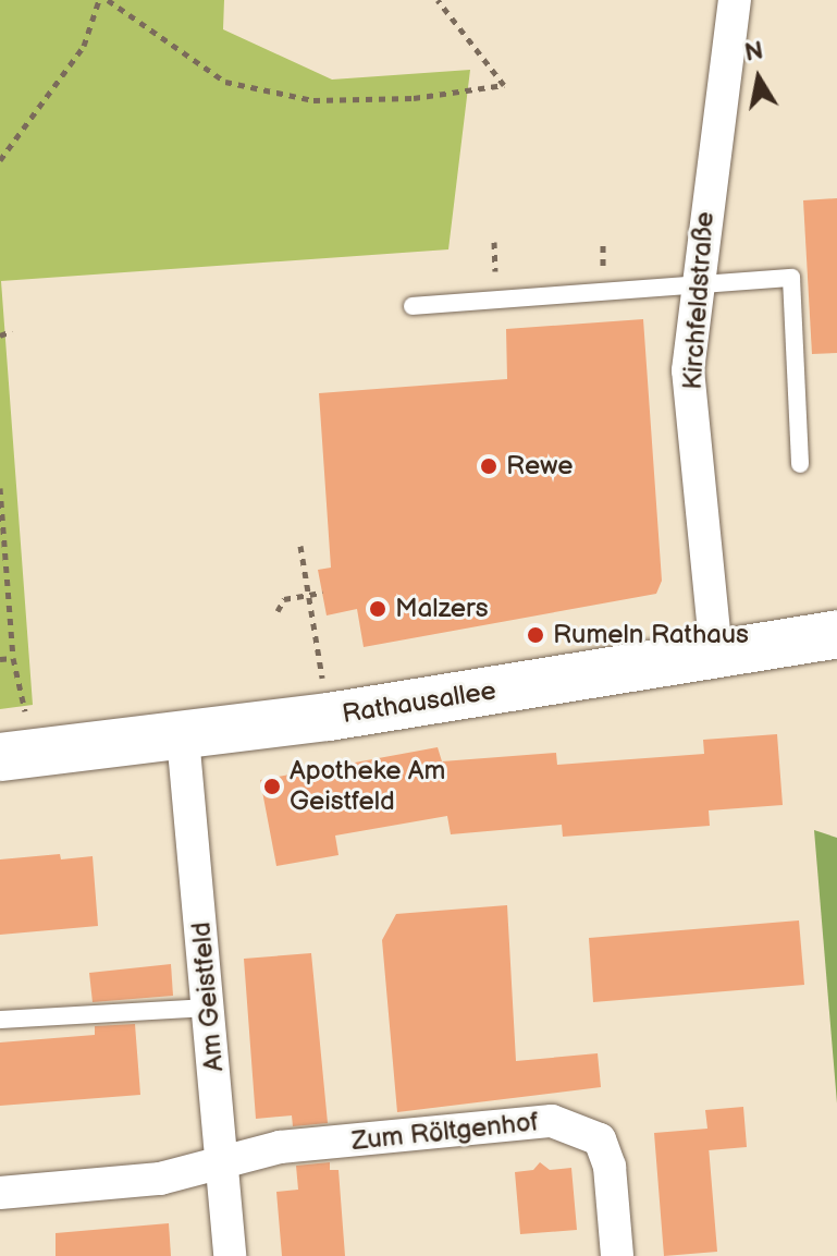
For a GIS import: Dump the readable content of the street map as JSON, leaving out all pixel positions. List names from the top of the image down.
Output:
{
  "streets": {
    "main road": ["Rathausallee"],
    "street": ["Kirchfeldstraße", "Am Geistfeld", "Zum Röltgenhof"]
  },
  "crossings": [
    ["Kirchfeldstraße", "Rathausallee"],
    ["Rathausallee", "Am Geistfeld"],
    ["Am Geistfeld", "Zum Röltgenhof"]
  ],
  "places": [
    "Rewe",
    "Malzers",
    "Rumeln Rathaus",
    "Apotheke Am Geistfeld"
  ],
  "north": "top"
}
